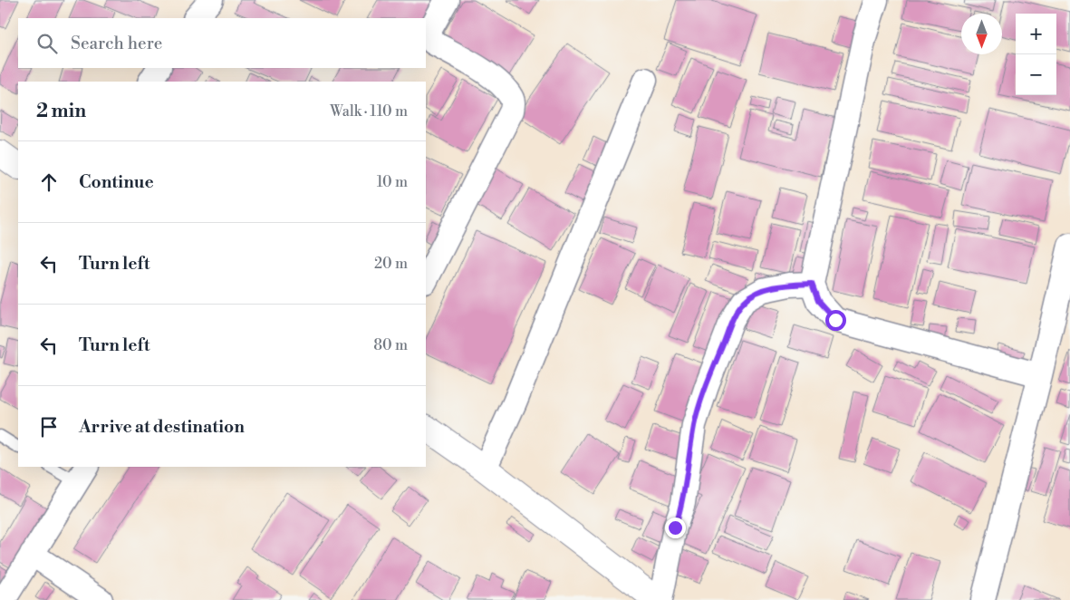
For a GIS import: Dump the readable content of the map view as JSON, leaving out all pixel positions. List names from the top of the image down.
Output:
{
  "north": "bottom",
  "page": {
    "map_buttons": ["+", "−"],
    "search": "Search here",
    "heading": ["2 min", "Walk · 110 m"],
    "list": [
      ["Continue", "10 m"],
      ["Turn left", "20 m"],
      ["Turn left", "80 m"],
      "Arrive at destination"
    ]
  }
}
